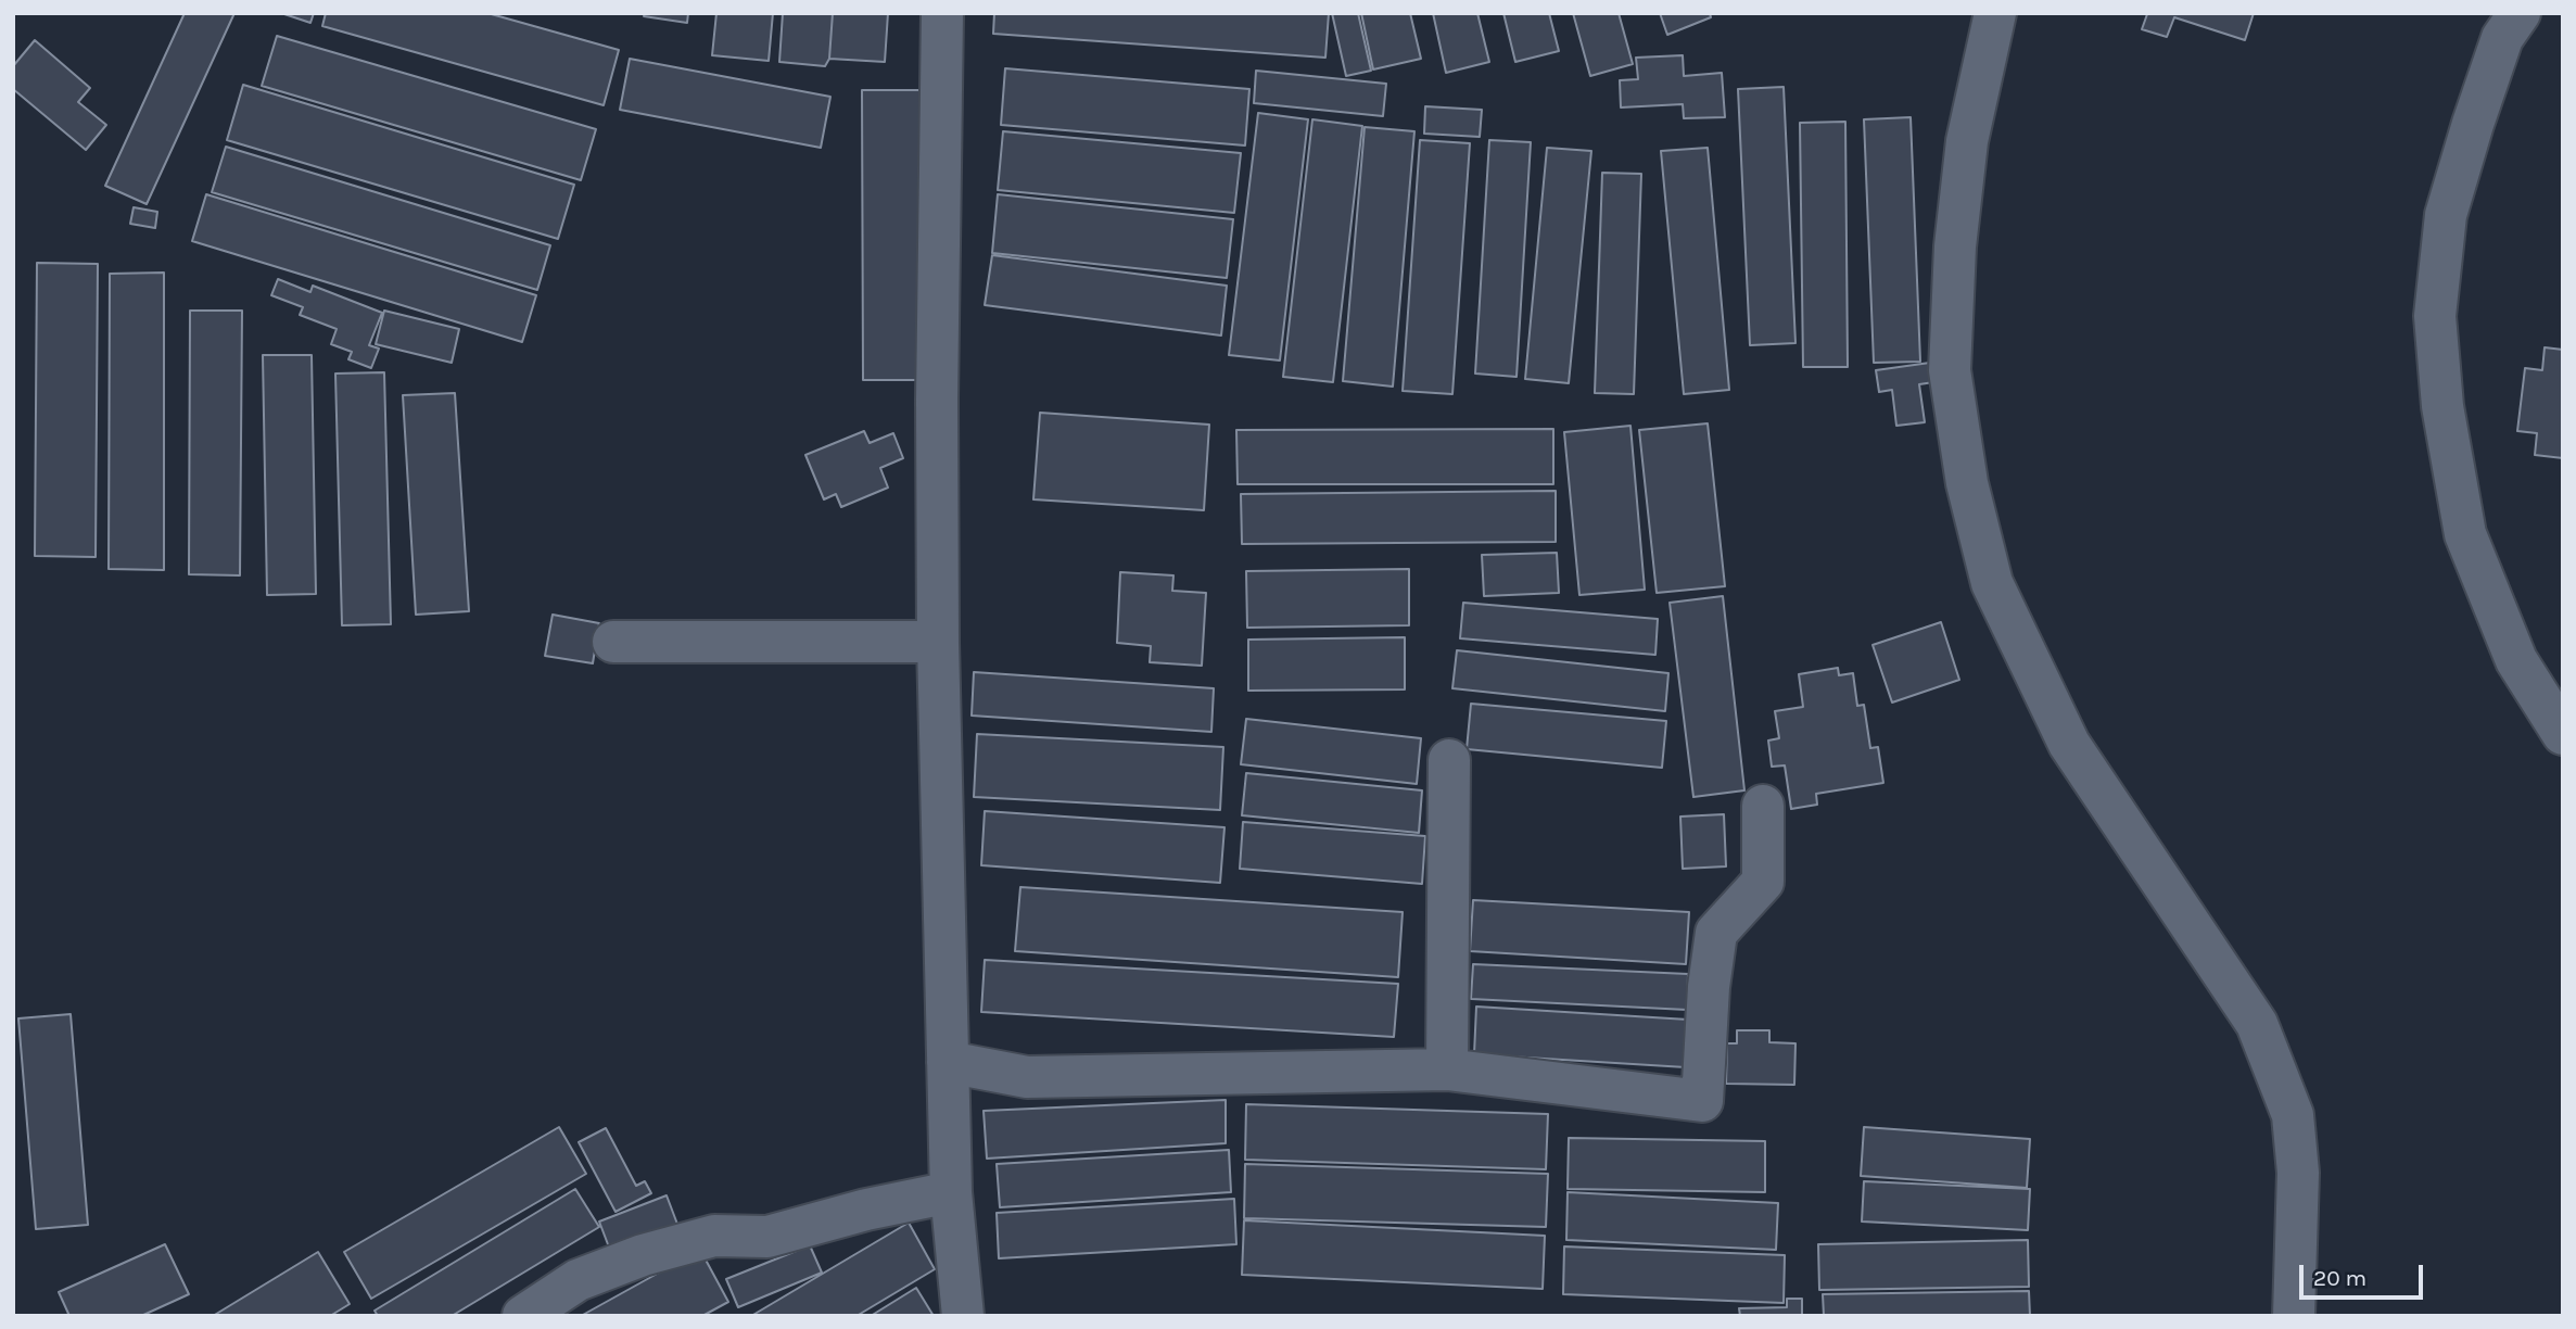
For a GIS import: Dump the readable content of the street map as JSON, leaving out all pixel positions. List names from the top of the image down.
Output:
{
  "scale_bar": "20 m"
}
